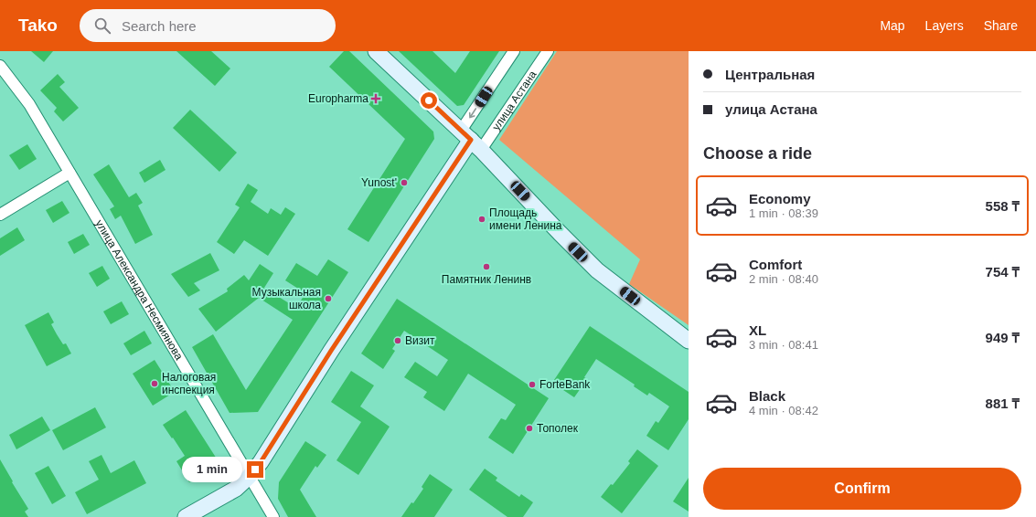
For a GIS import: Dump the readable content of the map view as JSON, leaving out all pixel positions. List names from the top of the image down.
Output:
{
  "streets": {
    "street": ["улица Астана", "улица Александра Несмиянова"]
  },
  "crossings": [
    ["улица Астана", "улица Александра Несмиянова"]
  ],
  "places": {
    "health": ["Europharma"],
    "other": [
      "Yunost'",
      "Площадь имени Ленина",
      "Памятник Ленинв",
      "Музыкальная школа",
      "Визит",
      "Налоговая инспекция",
      "ForteBank",
      "Тополек"
    ]
  },
  "page": {
    "header": "Tako",
    "search": "Search here",
    "nav": ["Map", "Layers", "Share"],
    "banner": ["Центральная", "улица Астана"],
    "heading": "Choose a ride",
    "list": [
      {
        "name": "Economy",
        "note": "1 min · 08:39",
        "value": "558 ₸"
      },
      {
        "name": "Comfort",
        "note": "2 min · 08:40",
        "value": "754 ₸"
      },
      {
        "name": "XL",
        "note": "3 min · 08:41",
        "value": "949 ₸"
      },
      {
        "name": "Black",
        "note": "4 min · 08:42",
        "value": "881 ₸"
      }
    ],
    "bubble": "1 min",
    "buttons": "Confirm"
  }
}
